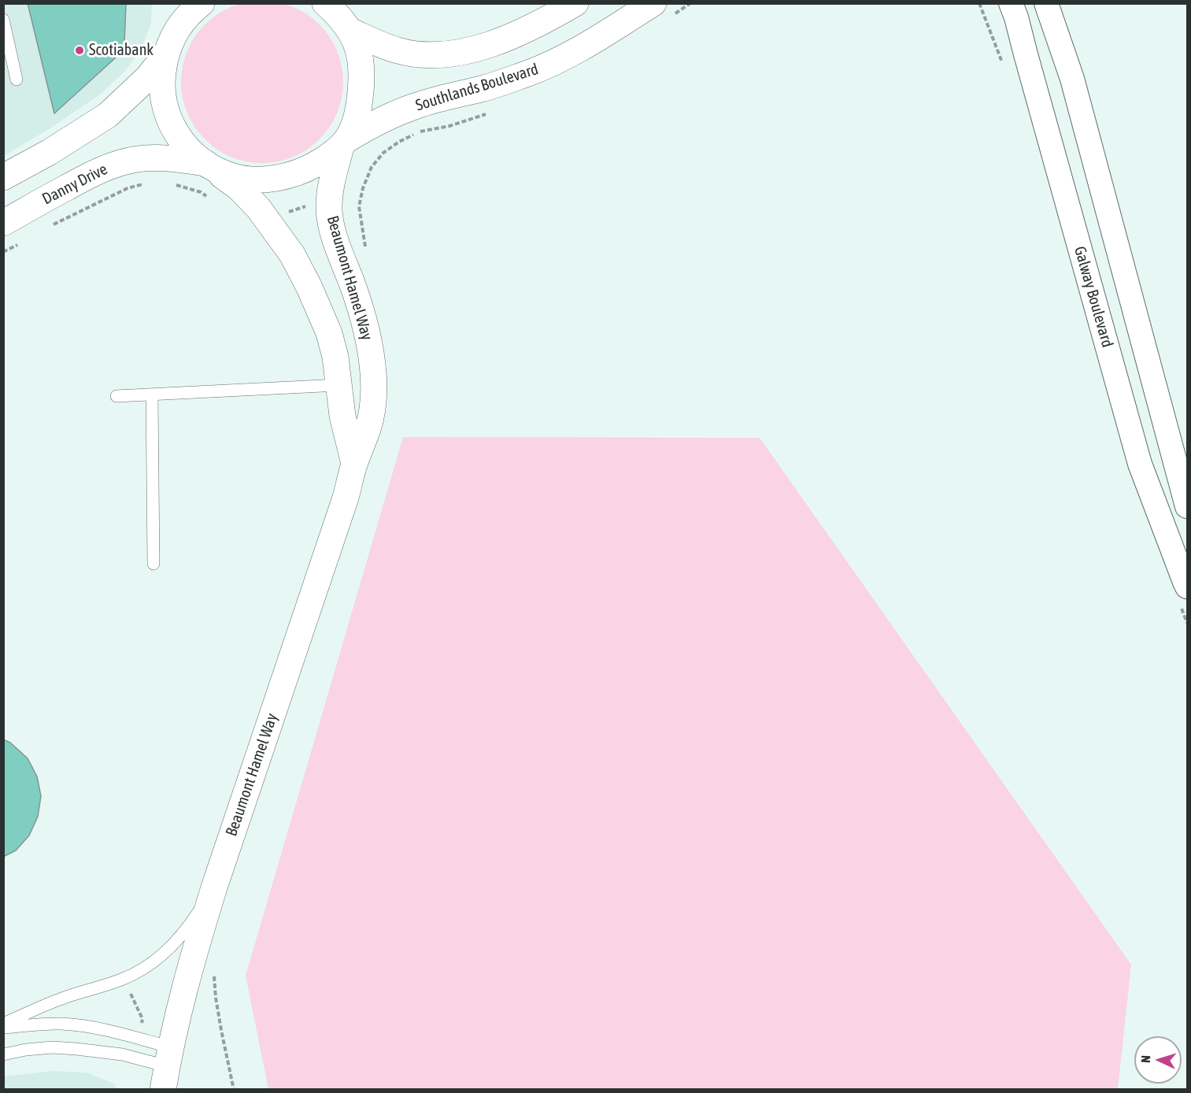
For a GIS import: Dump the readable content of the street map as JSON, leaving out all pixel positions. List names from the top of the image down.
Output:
{
  "streets": {
    "main road": ["Southlands Boulevard", "Danny Drive", "Beaumont Hamel Way"],
    "street": ["Galway Boulevard"]
  },
  "crossings": [
    ["Southlands Boulevard", "Danny Drive"],
    ["Southlands Boulevard", "Beaumont Hamel Way"],
    ["Danny Drive", "Beaumont Hamel Way"]
  ],
  "places": ["Scotiabank"],
  "north": "left"
}
